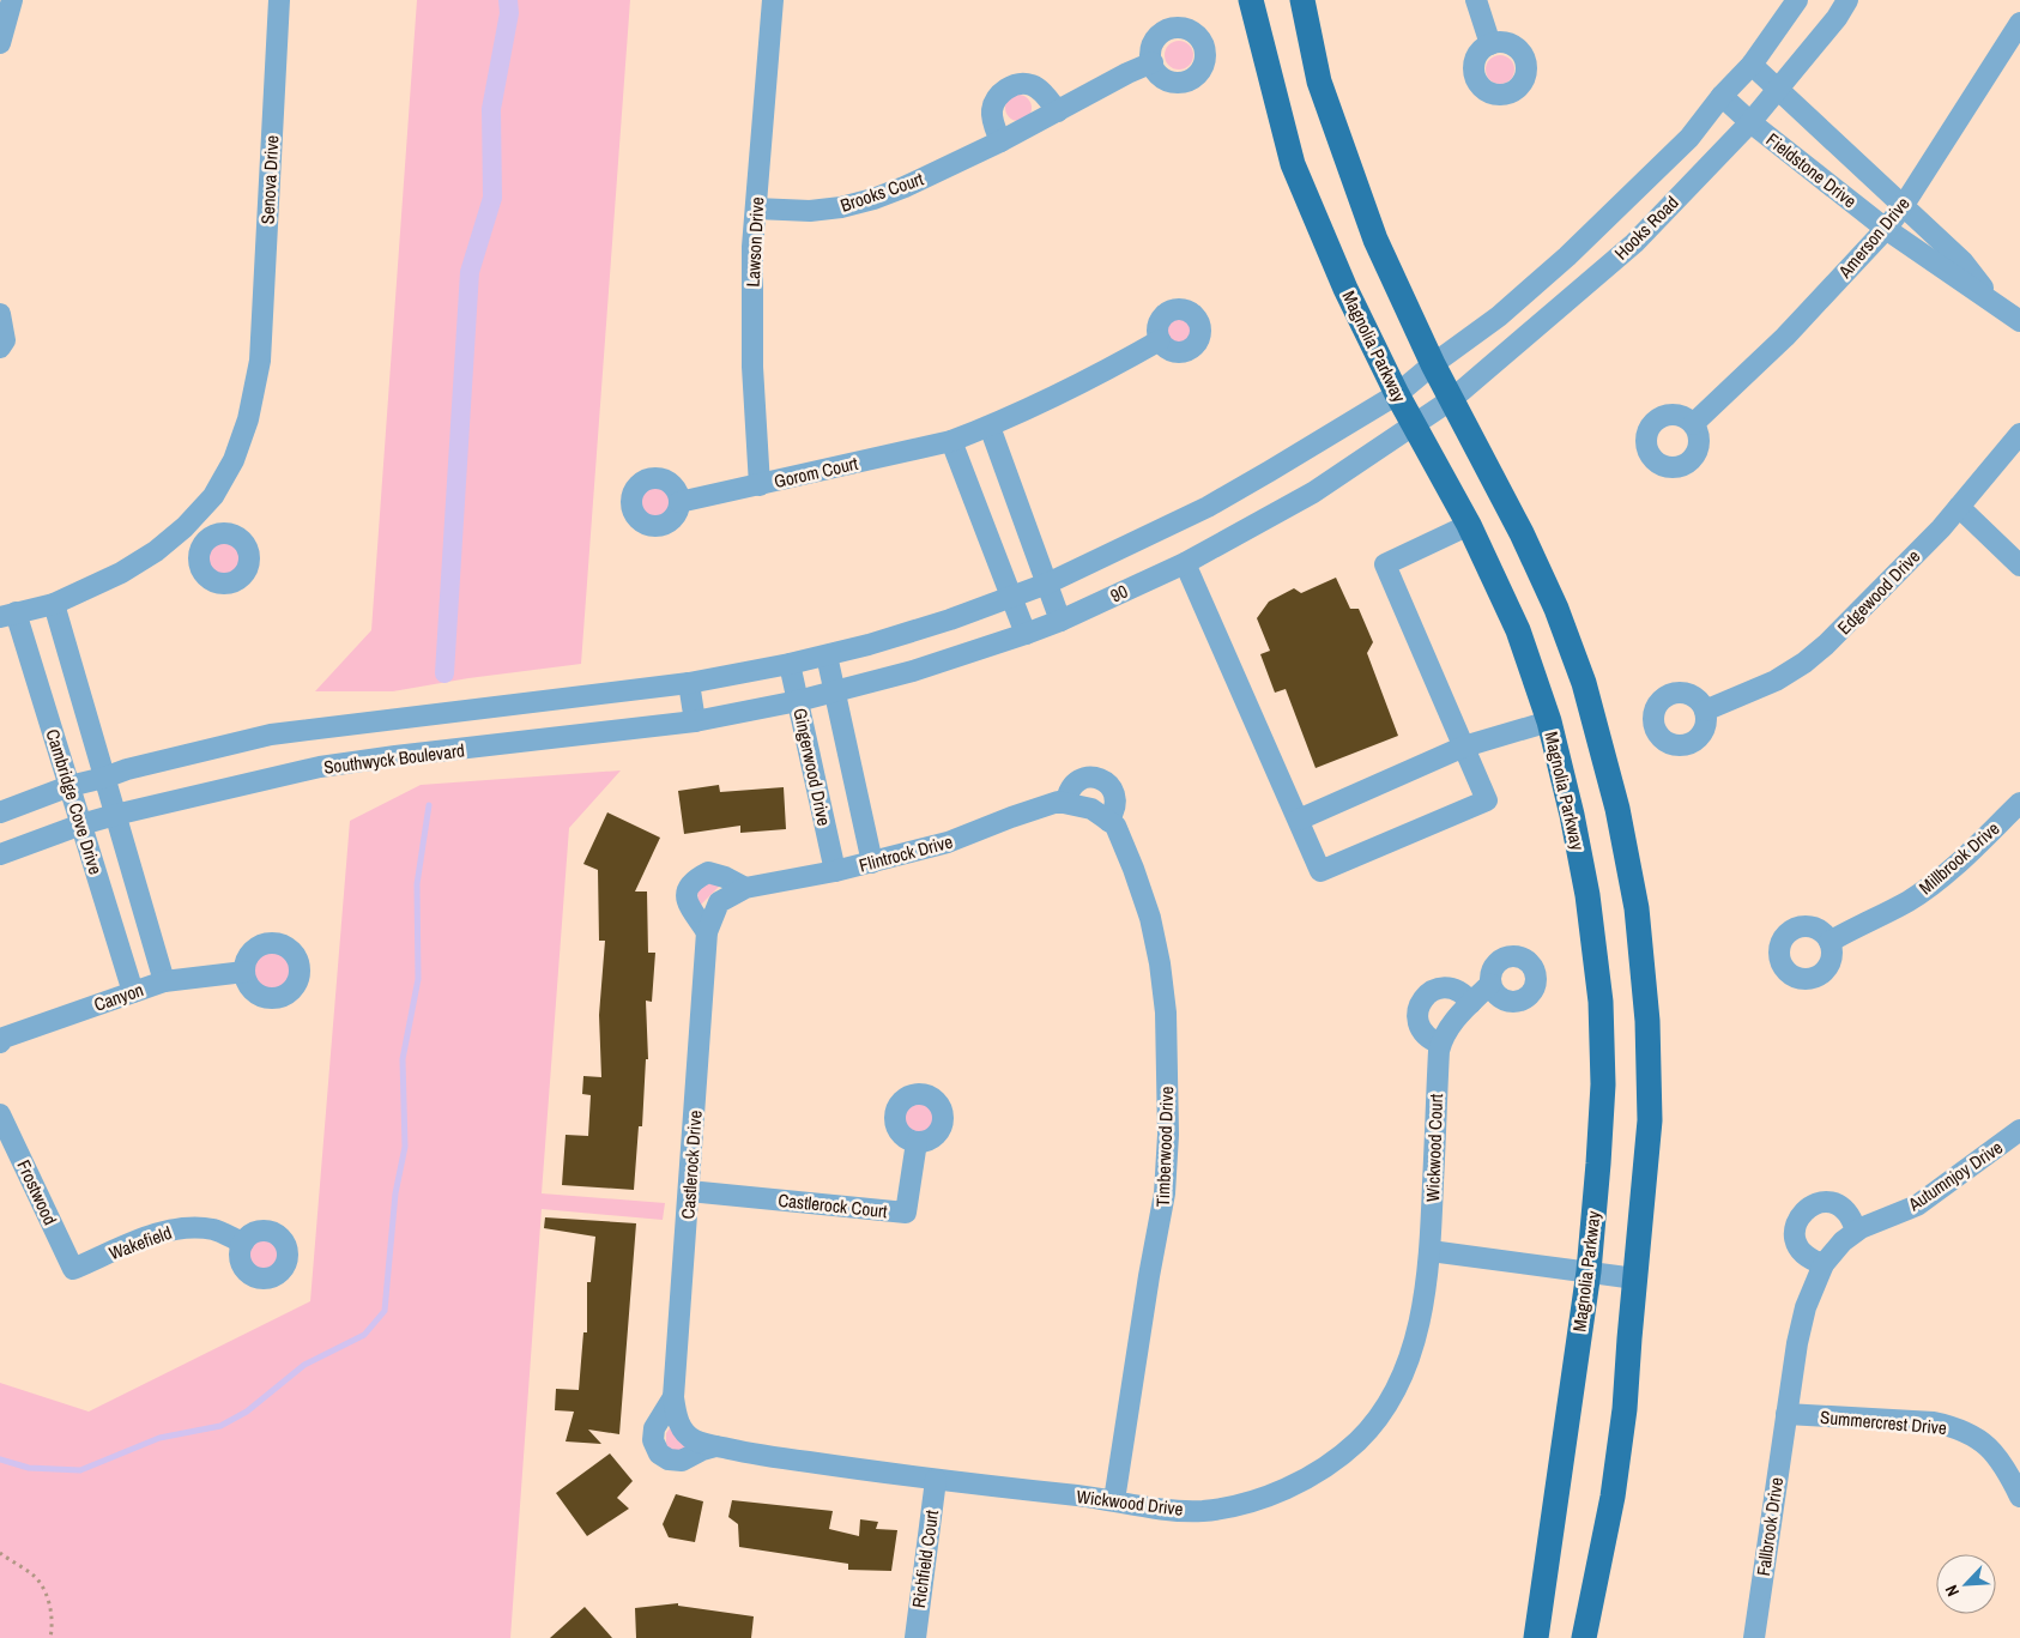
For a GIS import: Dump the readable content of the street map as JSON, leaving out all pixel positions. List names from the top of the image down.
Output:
{
  "streets": {
    "main road": ["Magnolia Parkway"],
    "street": [
      "Fieldstone Drive",
      "Senova Drive",
      "Brooks Court",
      "Hooks Road",
      "Amerson Drive",
      "Lawson Drive",
      "Gorom Court",
      "Edgewood Drive",
      "90",
      "Southwyck Boulevard",
      "Gingerwood Drive",
      "Cambridge Cove Drive",
      "Flintrock Drive",
      "Millbrook Drive",
      "Canyon",
      "Timberwood Drive",
      "Wickwood Court",
      "Castlerock Drive",
      "Autumnjoy Drive",
      "Frostwood",
      "Castlerock Court",
      "Wakefield",
      "Summercrest Drive",
      "Wickwood Drive",
      "Fallbrook Drive",
      "Richfield Court"
    ]
  },
  "crossings": [
    ["Fieldstone Drive", "Hooks Road"],
    ["Fieldstone Drive", "Amerson Drive"],
    ["Brooks Court", "Lawson Drive"],
    ["Hooks Road", "Magnolia Parkway"],
    ["Hooks Road", "90"],
    ["Lawson Drive", "Gorom Court"],
    ["Magnolia Parkway", "90"],
    ["90", "Southwyck Boulevard"],
    ["90", "Gingerwood Drive"],
    ["Southwyck Boulevard", "Gingerwood Drive"],
    ["Southwyck Boulevard", "Cambridge Cove Drive"],
    ["Gingerwood Drive", "Flintrock Drive"],
    ["Cambridge Cove Drive", "Canyon"],
    ["Flintrock Drive", "Timberwood Drive"],
    ["Flintrock Drive", "Castlerock Drive"],
    ["Timberwood Drive", "Wickwood Drive"],
    ["Wickwood Court", "Wickwood Drive"],
    ["Castlerock Drive", "Castlerock Court"],
    ["Castlerock Drive", "Wickwood Drive"],
    ["Autumnjoy Drive", "Summercrest Drive"],
    ["Autumnjoy Drive", "Fallbrook Drive"],
    ["Frostwood", "Wakefield"],
    ["Summercrest Drive", "Fallbrook Drive"],
    ["Wickwood Drive", "Richfield Court"]
  ],
  "north": "bottom left"
}
